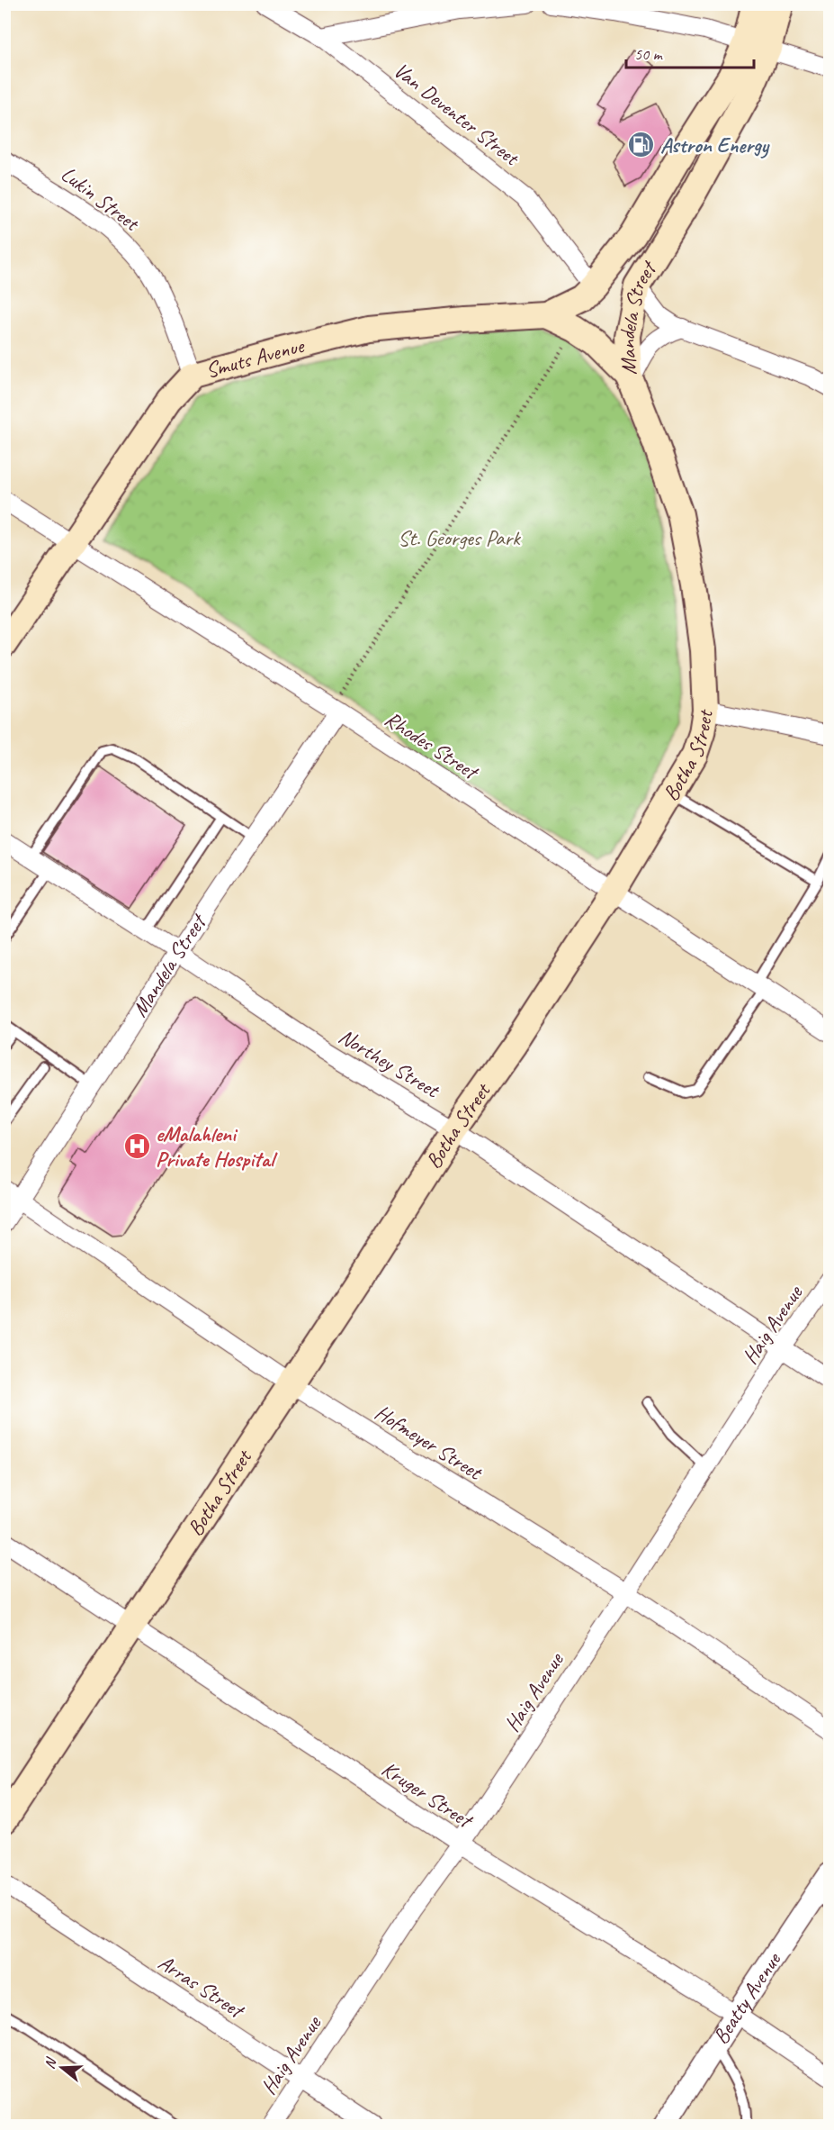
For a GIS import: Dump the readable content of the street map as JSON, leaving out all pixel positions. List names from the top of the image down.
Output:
{
  "streets": {
    "main road": ["Mandela Street", "Smuts Avenue", "Botha Street"],
    "street": [
      "Van Deventer Street",
      "Lukin Street",
      "Rhodes Street",
      "Northey Street",
      "Haig Avenue",
      "Hofmeyer Street",
      "Kruger Street",
      "Arras Street",
      "Beatty Avenue"
    ]
  },
  "crossings": [
    ["Van Deventer Street", "Mandela Street"],
    ["Lukin Street", "Smuts Avenue"],
    ["Mandela Street", "Smuts Avenue"],
    ["Mandela Street", "Rhodes Street"],
    ["Mandela Street", "Botha Street"],
    ["Mandela Street", "Northey Street"],
    ["Mandela Street", "Hofmeyer Street"],
    ["Smuts Avenue", "Rhodes Street"],
    ["Rhodes Street", "Botha Street"],
    ["Botha Street", "Northey Street"],
    ["Botha Street", "Hofmeyer Street"],
    ["Botha Street", "Kruger Street"],
    ["Northey Street", "Haig Avenue"],
    ["Haig Avenue", "Hofmeyer Street"],
    ["Haig Avenue", "Kruger Street"],
    ["Haig Avenue", "Arras Street"],
    ["Kruger Street", "Beatty Avenue"]
  ],
  "parks": ["St. Georges Park"],
  "places": {
    "fuel station": ["Astron Energy"],
    "hospital": ["eMalahleni Private Hospital"]
  },
  "scale_bar": "50 m",
  "north": "left"
}
